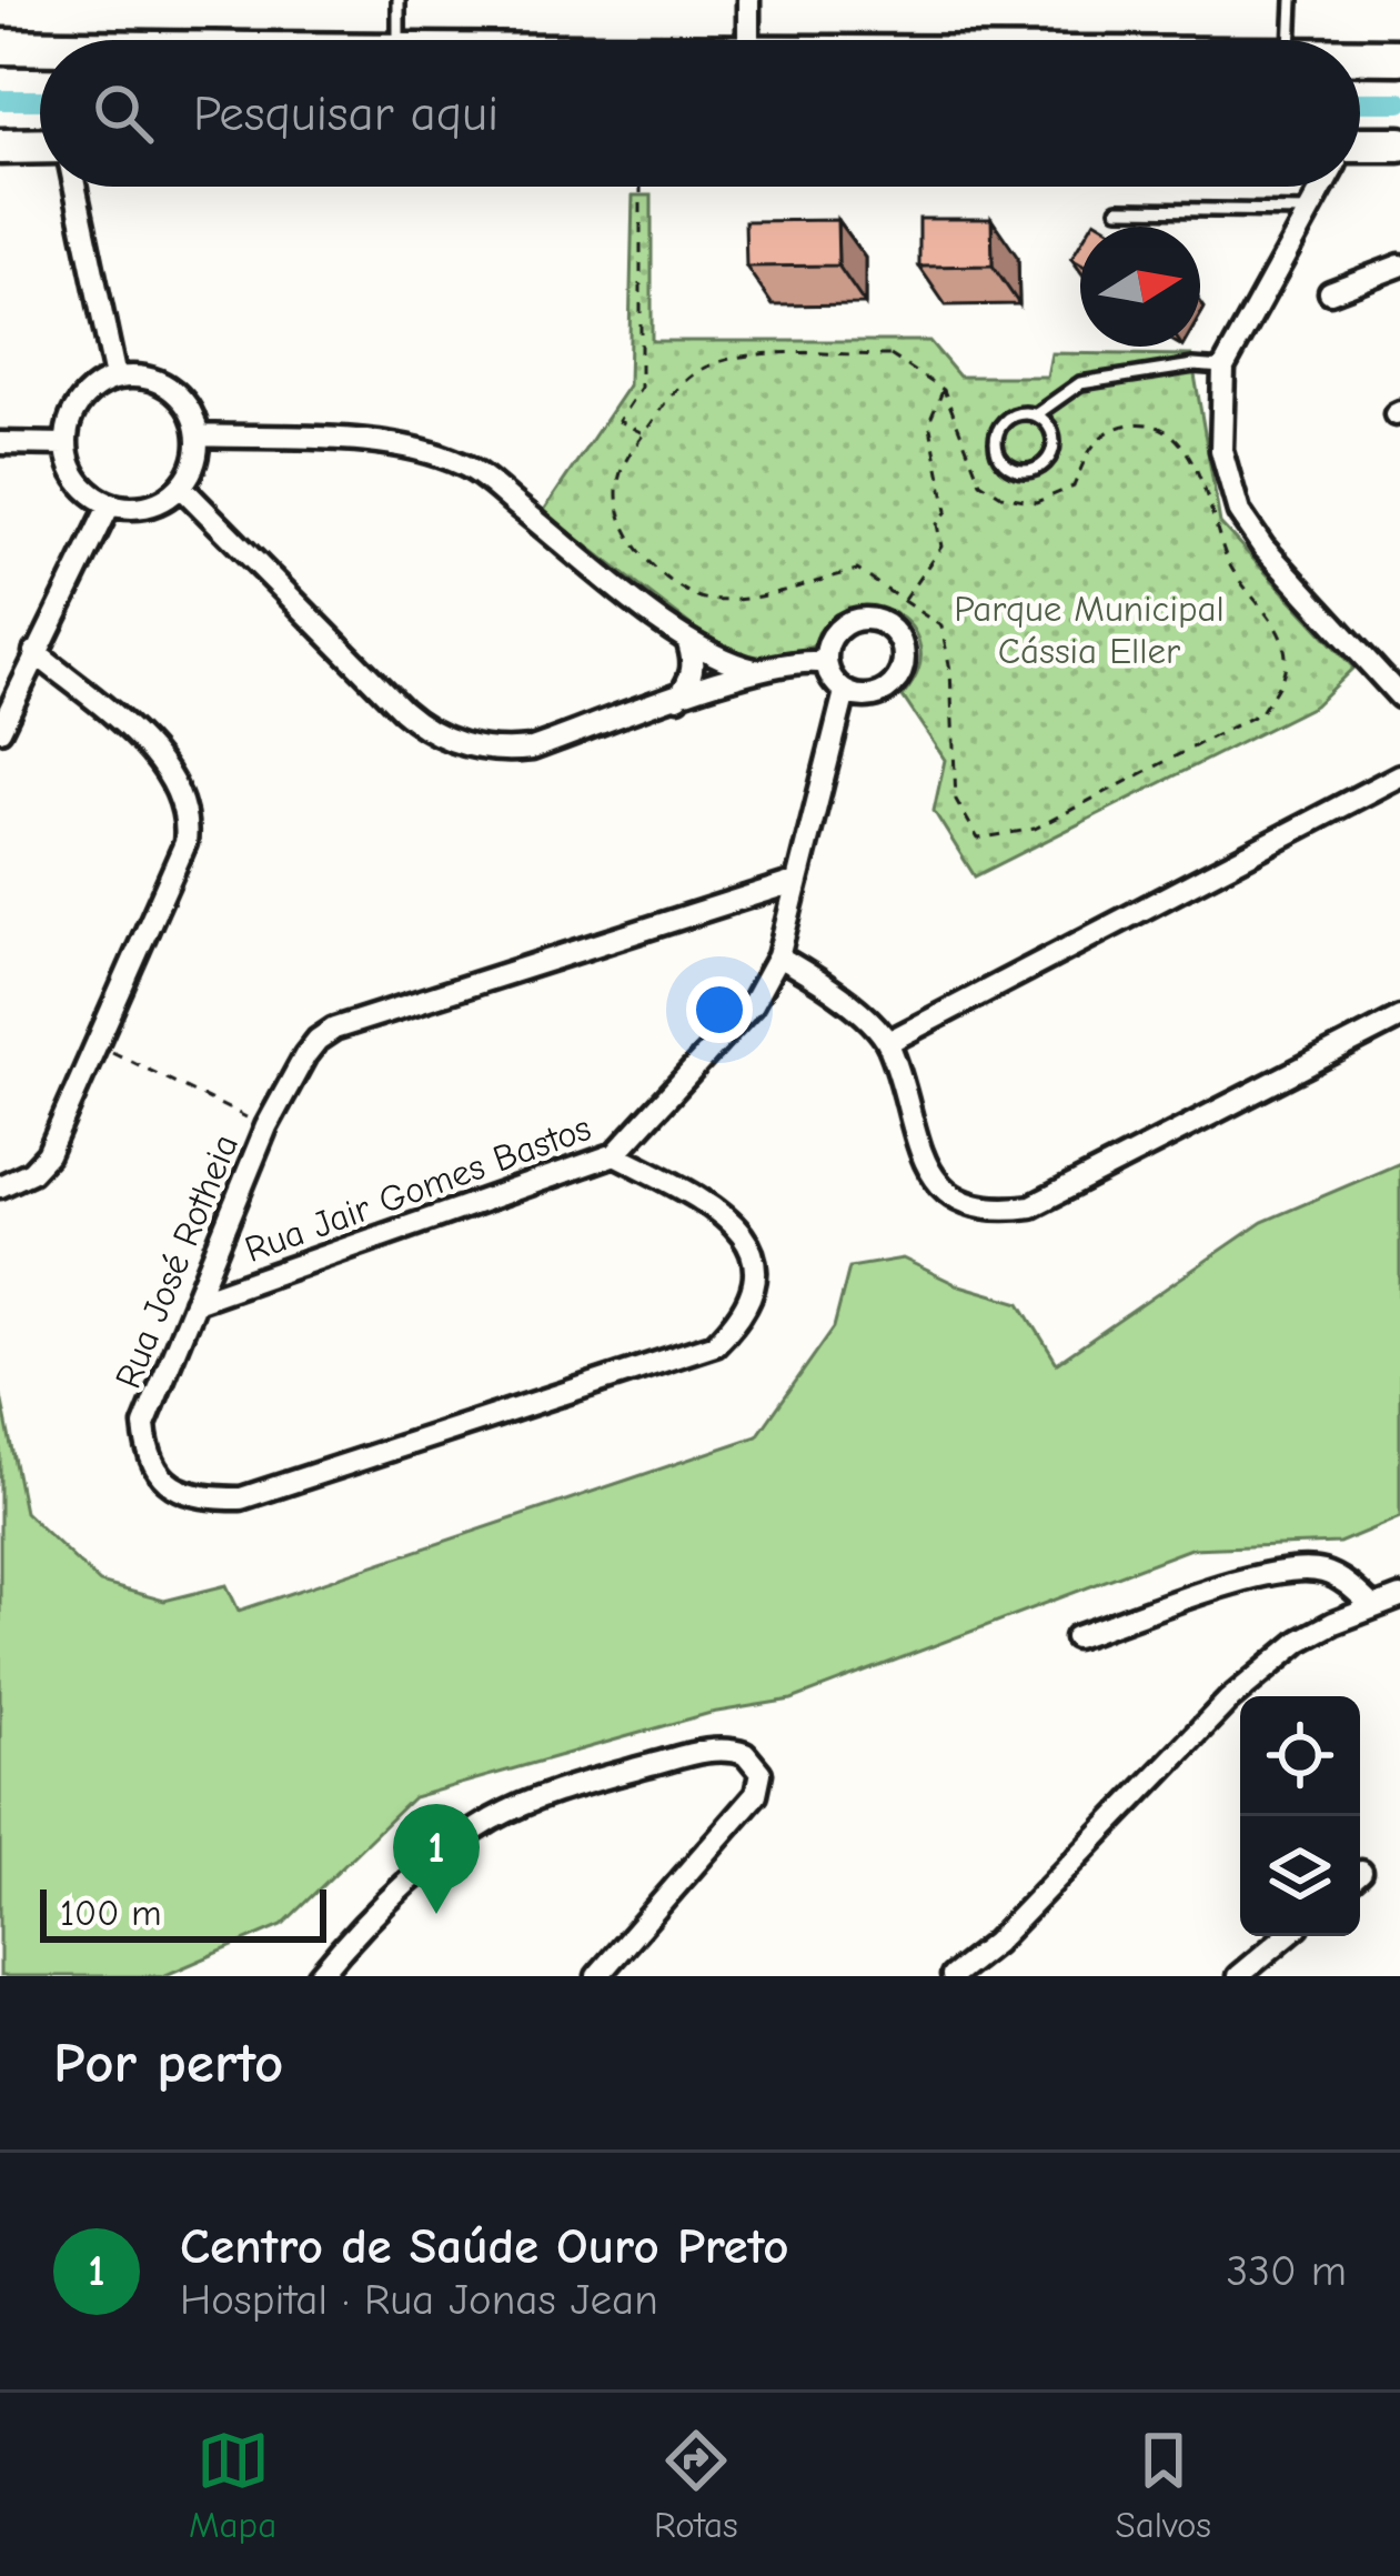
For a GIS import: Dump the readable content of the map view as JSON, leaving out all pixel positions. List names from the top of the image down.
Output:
{
  "streets": {
    "street": ["Rua Jair Gomes Bastos", "Rua José Rotheia"]
  },
  "crossings": [
    ["Rua Jair Gomes Bastos", "Rua José Rotheia"]
  ],
  "parks": ["Parque Municipal Cássia Eller"],
  "scale_bar": "100 m",
  "north": "right",
  "page": {
    "search": "Pesquisar aqui",
    "pins": "1",
    "scale": "100 m",
    "heading": "Por perto",
    "list": [
      {
        "mark": "1",
        "name": "Centro de Saúde Ouro Preto",
        "note": "Hospital · Rua Jonas Jean",
        "value": "330 m"
      }
    ],
    "nav": ["Mapa", "Rotas", "Salvos"]
  }
}
